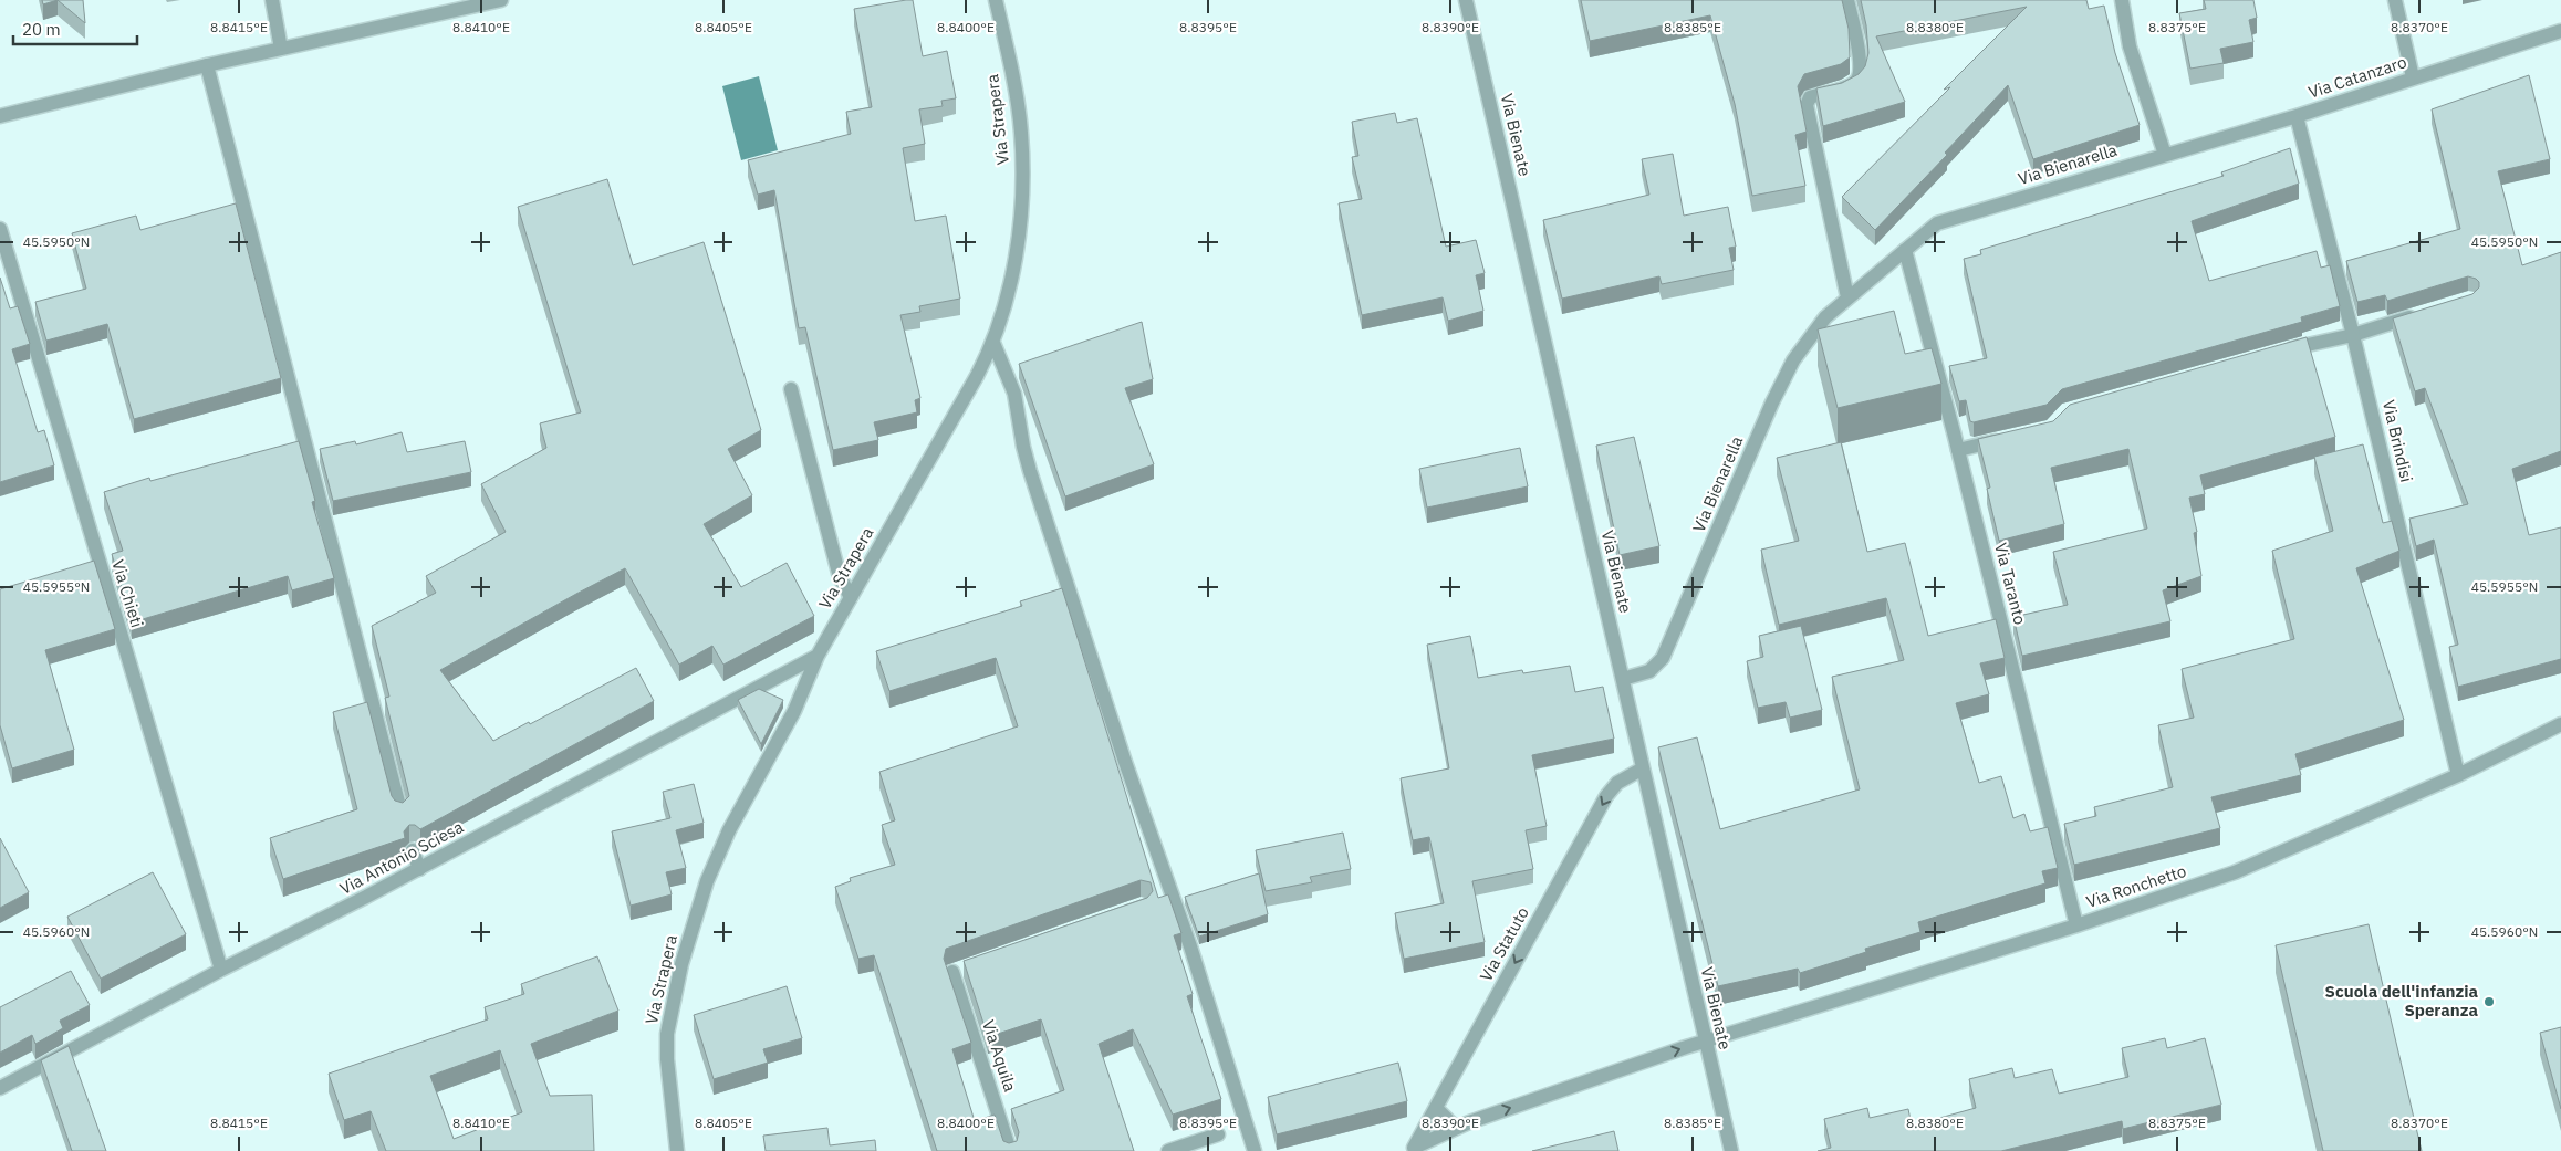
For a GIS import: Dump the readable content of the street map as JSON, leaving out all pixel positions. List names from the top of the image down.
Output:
{
  "streets": {
    "street": [
      "Via Catanzaro",
      "Via Strapera",
      "Via Bienate",
      "Via Bienarella",
      "Via Brindisi",
      "Via Taranto",
      "Via Chieti",
      "Via Antonio Sciesa",
      "Via Ronchetto",
      "Via Statuto",
      "Via Aquila"
    ]
  },
  "crossings": [
    ["Via Catanzaro", "Via Bienarella"],
    ["Via Catanzaro", "Via Brindisi"],
    ["Via Strapera", "Via Antonio Sciesa"],
    ["Via Bienate", "Via Bienarella"],
    ["Via Bienate", "Via Ronchetto"],
    ["Via Bienate", "Via Statuto"],
    ["Via Bienarella", "Via Taranto"],
    ["Via Brindisi", "Via Ronchetto"],
    ["Via Taranto", "Via Ronchetto"],
    ["Via Chieti", "Via Antonio Sciesa"],
    ["Via Ronchetto", "Via Statuto"]
  ],
  "one_way": ["Via Statuto"],
  "places": ["Scuola dell'infanzia Speranza"],
  "scale_bar": "20 m",
  "coordinates": [
    "8.8415°E",
    "8.8410°E",
    "8.8405°E",
    "8.8400°E",
    "8.8395°E",
    "8.8390°E",
    "8.8385°E",
    "8.8380°E",
    "8.8375°E",
    "8.8370°E",
    "45.5950°N",
    "45.5955°N",
    "45.5960°N"
  ]
}
